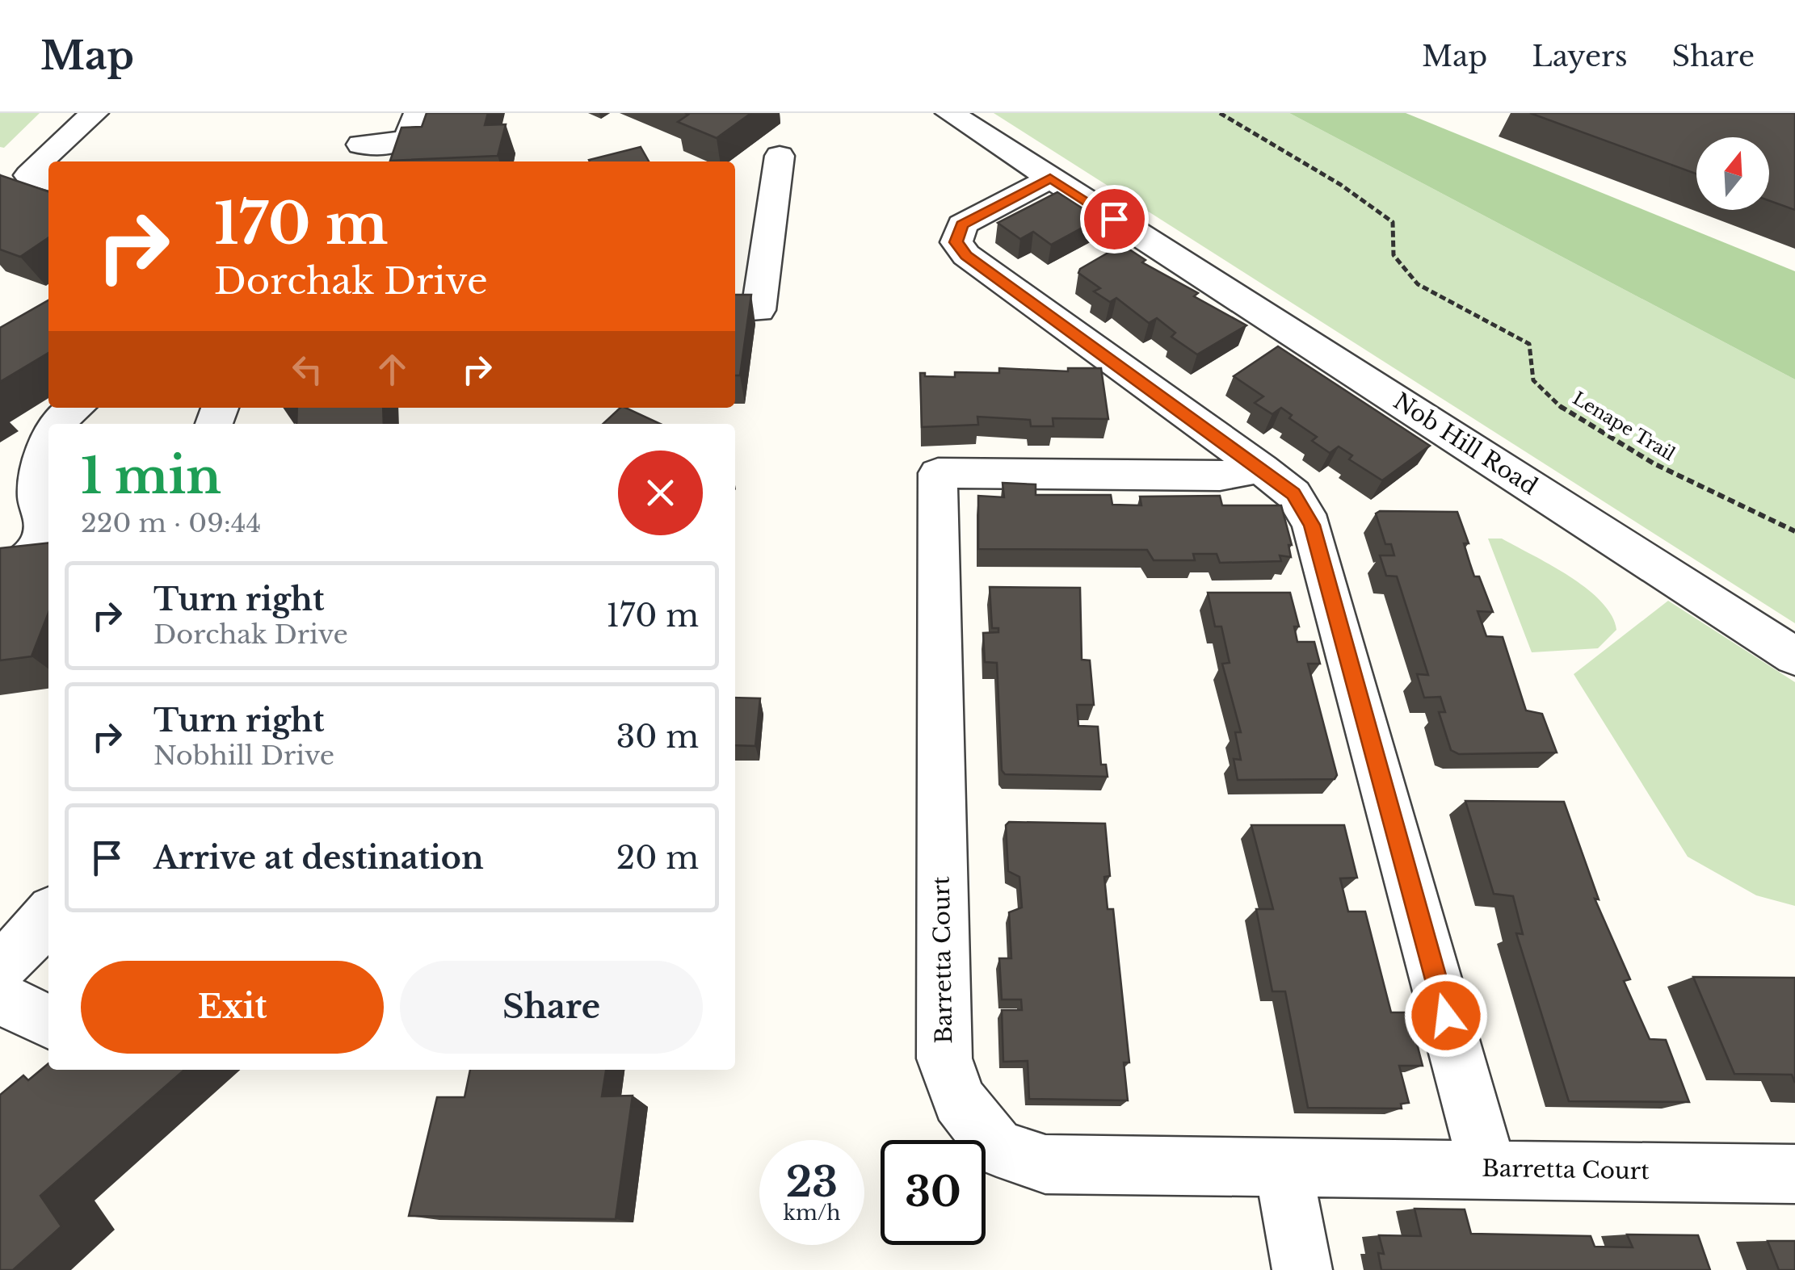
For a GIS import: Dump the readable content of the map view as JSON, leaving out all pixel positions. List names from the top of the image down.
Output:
{
  "streets": {
    "street": ["Nob Hill Road", "Barretta Court"],
    "path": ["Lenape Trail"]
  },
  "north": "top",
  "page": {
    "header": "Map",
    "nav": ["Map", "Layers", "Share"],
    "turn": ["170 m", "Dorchak Drive"],
    "heading": ["1 min", "220 m · 09:44"],
    "list": [
      {
        "name": "Turn right",
        "note": "Dorchak Drive",
        "value": "170 m"
      },
      {
        "name": "Turn right",
        "note": "Nobhill Drive",
        "value": "30 m"
      },
      {
        "name": "Arrive at destination",
        "value": "20 m"
      }
    ],
    "buttons": ["Exit", "Share"],
    "speed": "23 km/h",
    "limit": "30"
  }
}
